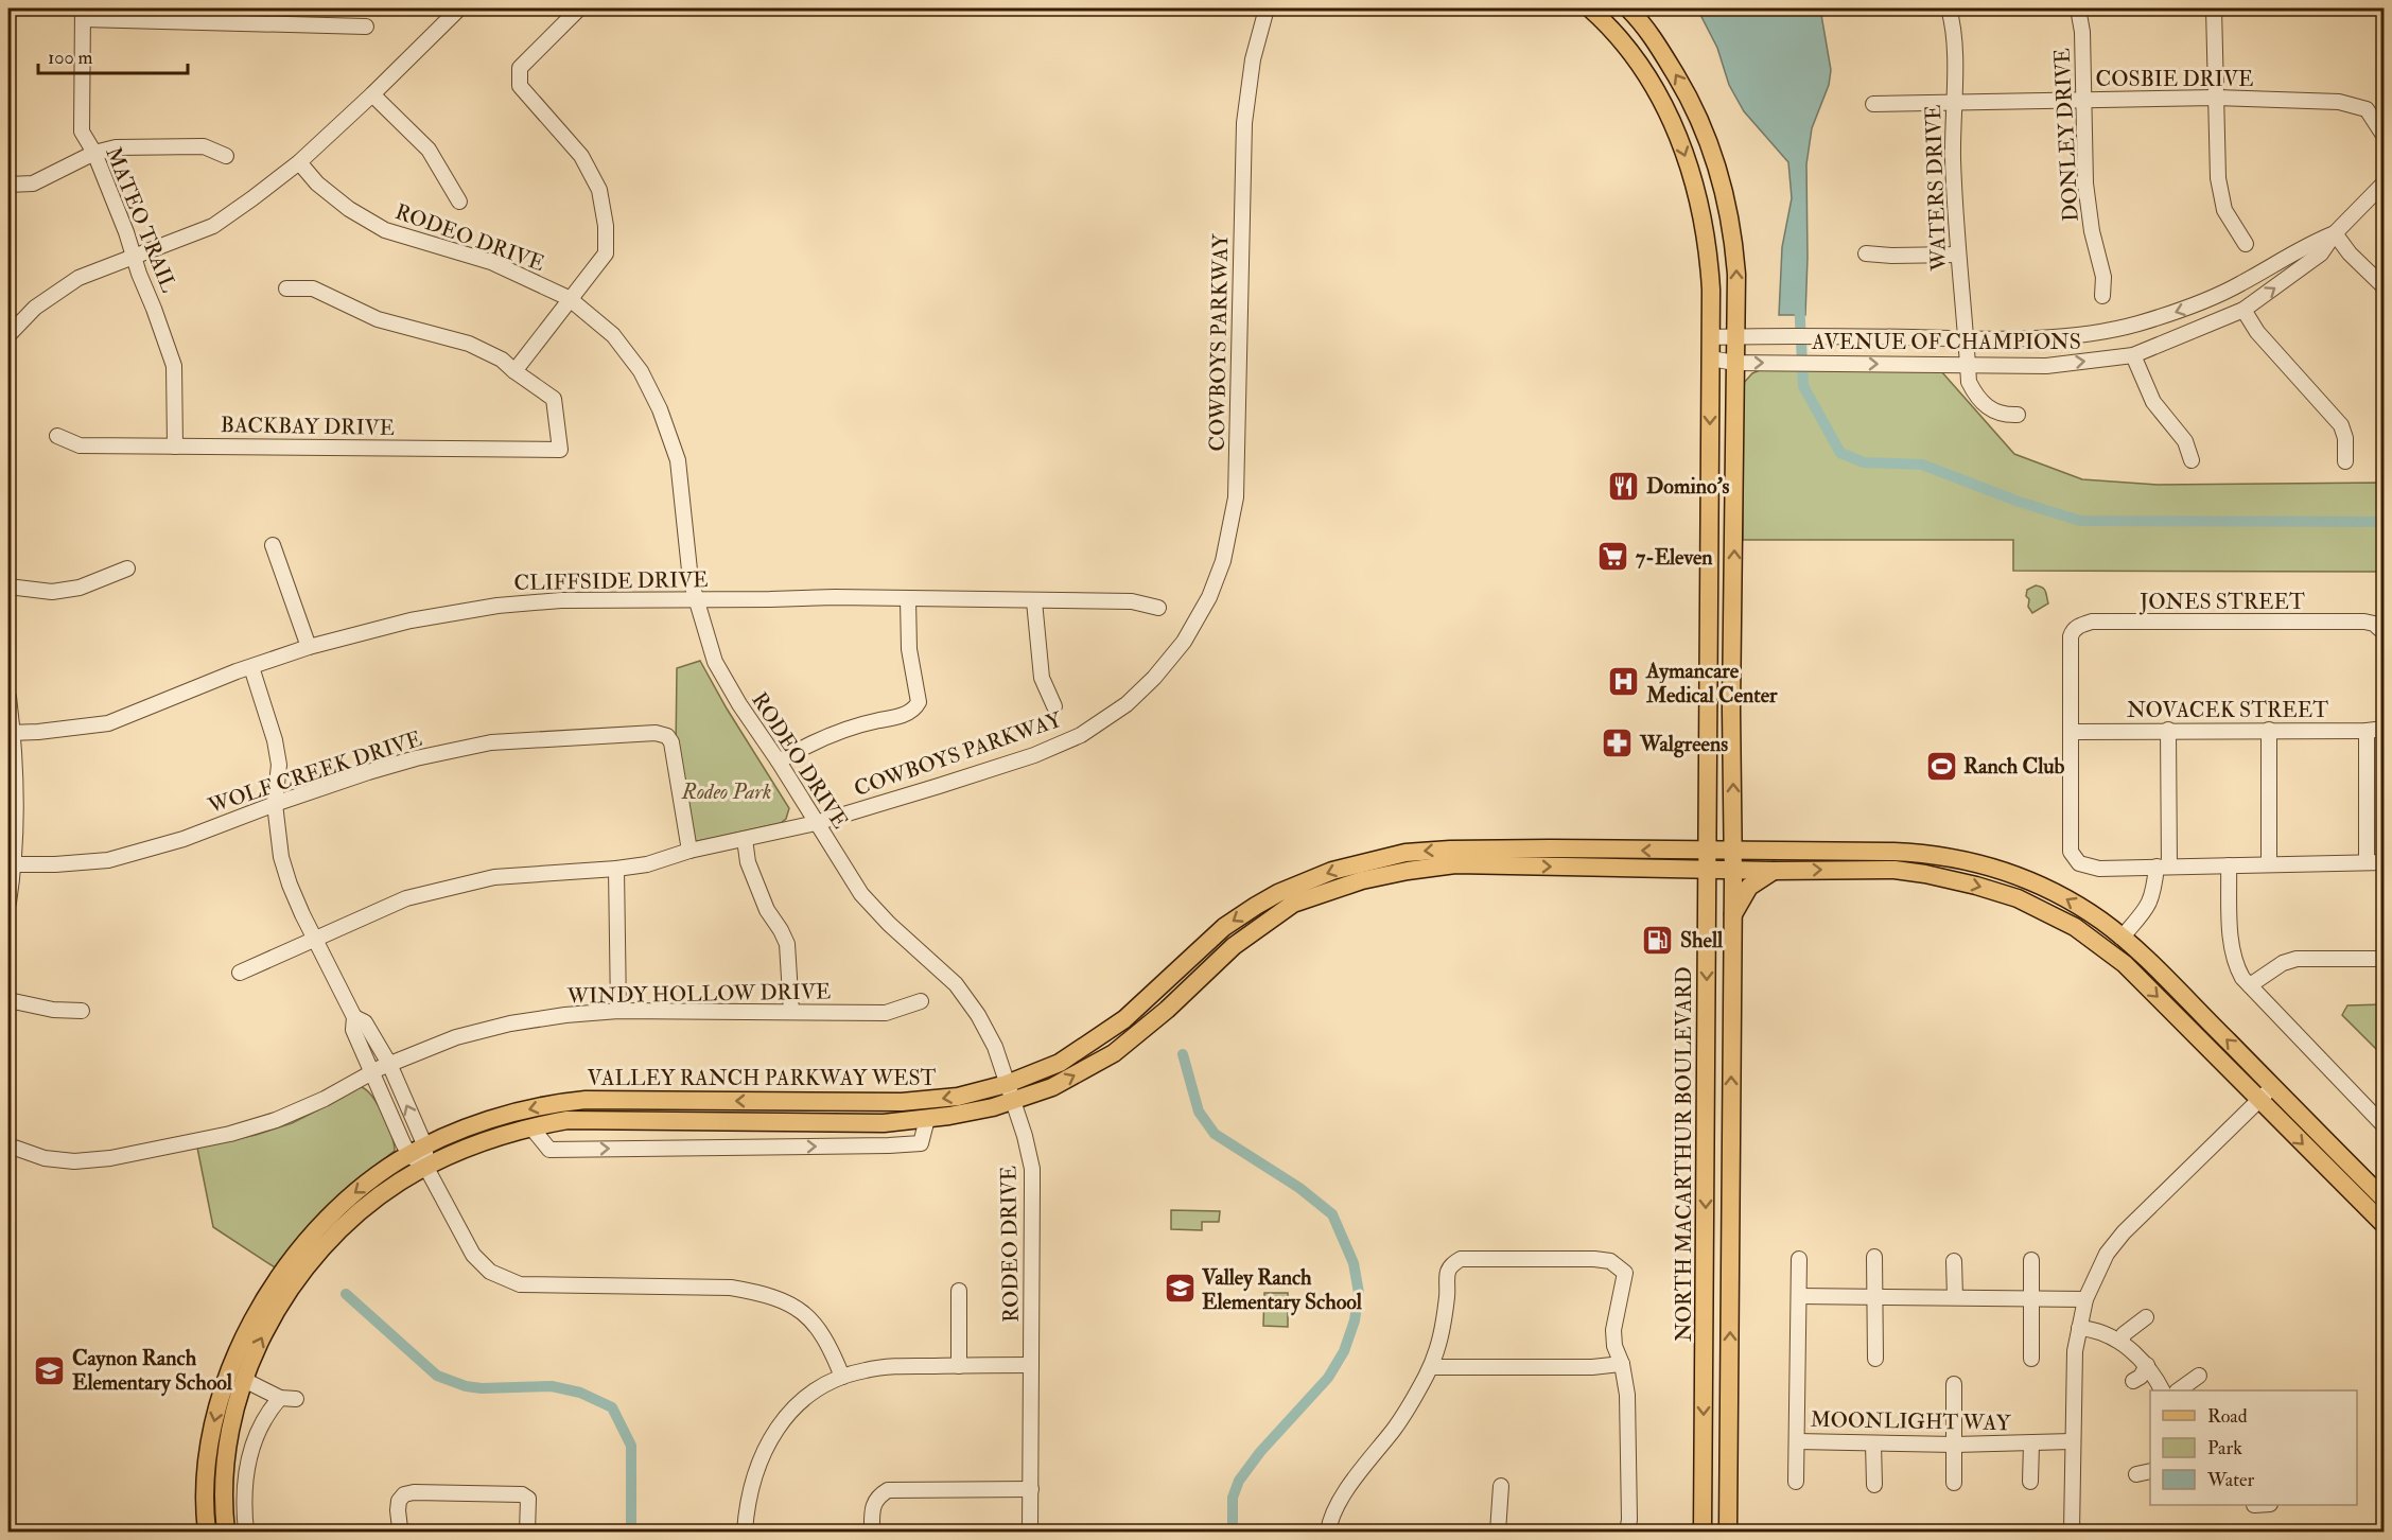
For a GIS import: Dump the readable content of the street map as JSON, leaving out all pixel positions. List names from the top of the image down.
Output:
{
  "streets": {
    "main road": ["VALLEY RANCH PARKWAY WEST", "NORTH MACARTHUR BOULEVARD"],
    "street": [
      "COSBIE DRIVE",
      "DONLEY DRIVE",
      "WATERS DRIVE",
      "MATEO TRAIL",
      "RODEO DRIVE",
      "AVENUE OF CHAMPIONS",
      "COWBOYS PARKWAY",
      "BACKBAY DRIVE",
      "CLIFFSIDE DRIVE",
      "JONES STREET",
      "NOVACEK STREET",
      "WOLF CREEK DRIVE",
      "WINDY HOLLOW DRIVE",
      "MOONLIGHT WAY"
    ]
  },
  "crossings": [
    ["COSBIE DRIVE", "DONLEY DRIVE"],
    ["COSBIE DRIVE", "WATERS DRIVE"],
    ["WATERS DRIVE", "AVENUE OF CHAMPIONS"],
    ["MATEO TRAIL", "BACKBAY DRIVE"],
    ["RODEO DRIVE", "COWBOYS PARKWAY"],
    ["RODEO DRIVE", "CLIFFSIDE DRIVE"],
    ["RODEO DRIVE", "VALLEY RANCH PARKWAY WEST"],
    ["AVENUE OF CHAMPIONS", "NORTH MACARTHUR BOULEVARD"],
    ["COWBOYS PARKWAY", "WOLF CREEK DRIVE"],
    ["JONES STREET", "NOVACEK STREET"],
    ["VALLEY RANCH PARKWAY WEST", "NORTH MACARTHUR BOULEVARD"]
  ],
  "parks": ["Rodeo Park"],
  "places": {
    "restaurant": ["Domino's"],
    "supermarket": ["7-Eleven"],
    "hospital": ["Aymancare Medical Center"],
    "pharmacy": ["Walgreens"],
    "sports": ["Ranch Club"],
    "fuel station": ["Shell"],
    "school or university": ["Valley Ranch Elementary School", "Caynon Ranch Elementary School"]
  },
  "legend": ["Road", "Park", "Water"],
  "scale_bar": "100 m"
}
